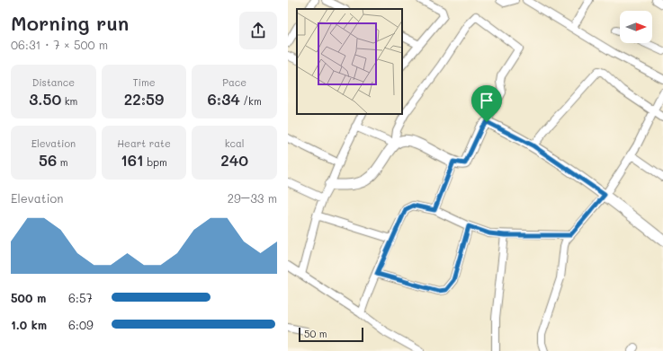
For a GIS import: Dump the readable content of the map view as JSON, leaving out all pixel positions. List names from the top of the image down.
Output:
{
  "scale_bar": "50 m",
  "north": "right",
  "page": {
    "heading": ["Morning run", "06:31 · 7 × 500 m"],
    "stats": [
      ["Distance", "3.50 km"],
      ["Time", "22:59"],
      ["Pace", "6:34 /km"],
      ["Elevation", "56 m"],
      ["Heart rate", "161 bpm"],
      ["kcal", "240"]
    ],
    "chart": ["Elevation", "29–33 m"],
    "list": [
      {
        "name": "500 m",
        "note": "6:57"
      },
      {
        "name": "1.0 km",
        "note": "6:09"
      }
    ],
    "scale": "50 m"
  }
}
